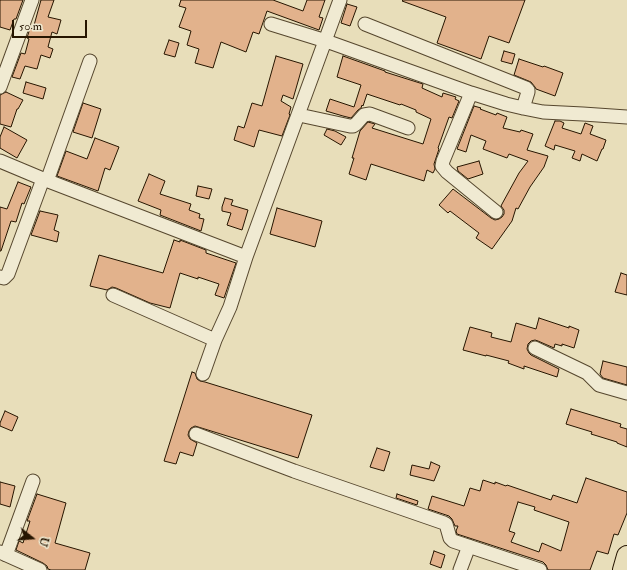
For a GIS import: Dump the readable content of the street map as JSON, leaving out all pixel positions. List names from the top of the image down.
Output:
{
  "scale_bar": "50 m",
  "north": "right"
}
